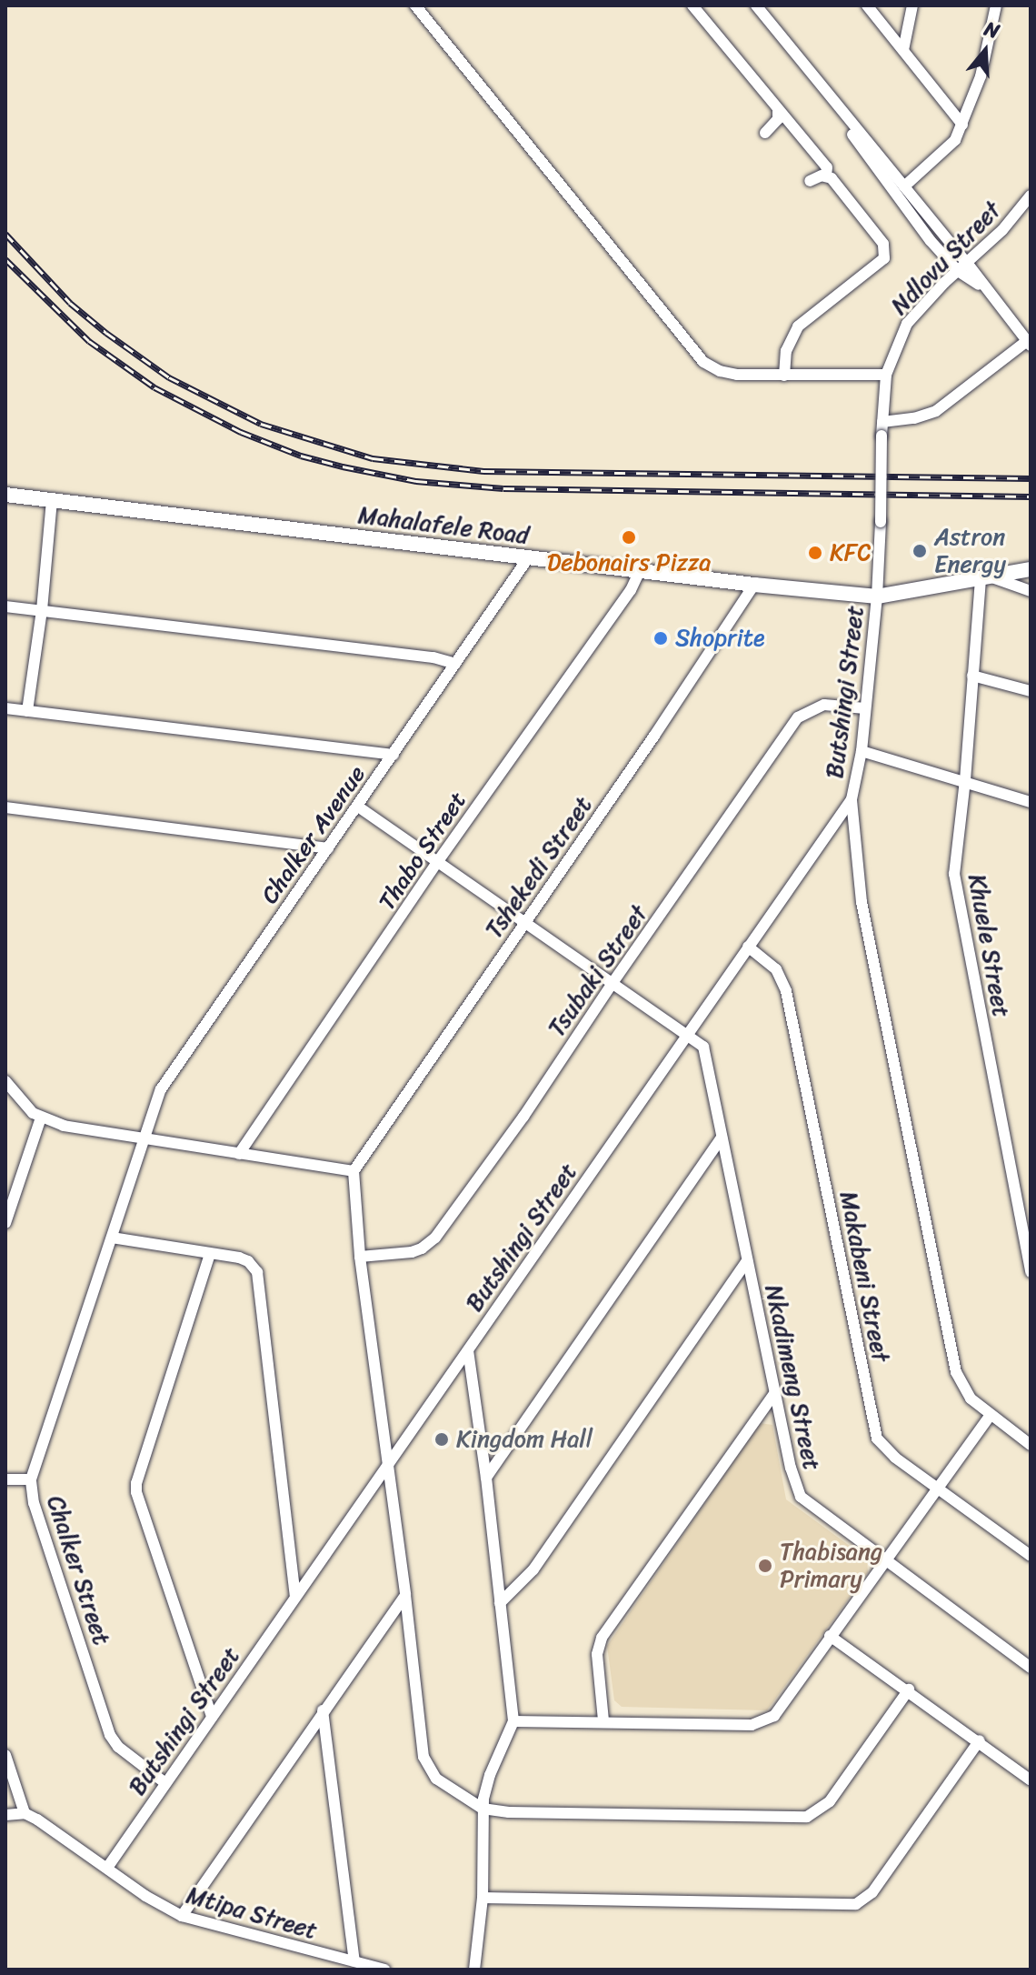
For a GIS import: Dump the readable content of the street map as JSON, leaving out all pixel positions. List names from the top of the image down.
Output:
{
  "streets": {
    "main road": ["Mahalafele Road"],
    "street": [
      "Ndlovu Street",
      "Butshingi Street",
      "Chalker Avenue",
      "Thabo Street",
      "Tshekedi Street",
      "Khuele Street",
      "Tsubaki Street",
      "Makabeni Street",
      "Nkadimeng Street",
      "Chalker Street",
      "Mtipa Street"
    ]
  },
  "crossings": [
    ["Ndlovu Street", "Butshingi Street"],
    ["Mahalafele Road", "Butshingi Street"],
    ["Mahalafele Road", "Chalker Avenue"],
    ["Mahalafele Road", "Thabo Street"],
    ["Mahalafele Road", "Tshekedi Street"],
    ["Mahalafele Road", "Khuele Street"],
    ["Butshingi Street", "Tsubaki Street"],
    ["Butshingi Street", "Makabeni Street"],
    ["Butshingi Street", "Nkadimeng Street"],
    ["Butshingi Street", "Chalker Street"],
    ["Butshingi Street", "Mtipa Street"],
    ["Chalker Avenue", "Nkadimeng Street"],
    ["Chalker Avenue", "Chalker Street"],
    ["Thabo Street", "Nkadimeng Street"],
    ["Tshekedi Street", "Nkadimeng Street"],
    ["Tsubaki Street", "Nkadimeng Street"]
  ],
  "places": [
    "Debonairs Pizza",
    "Astron Energy",
    "KFC",
    "Shoprite",
    "Kingdom Hall",
    "Thabisang Primary"
  ],
  "north": "top"
}
